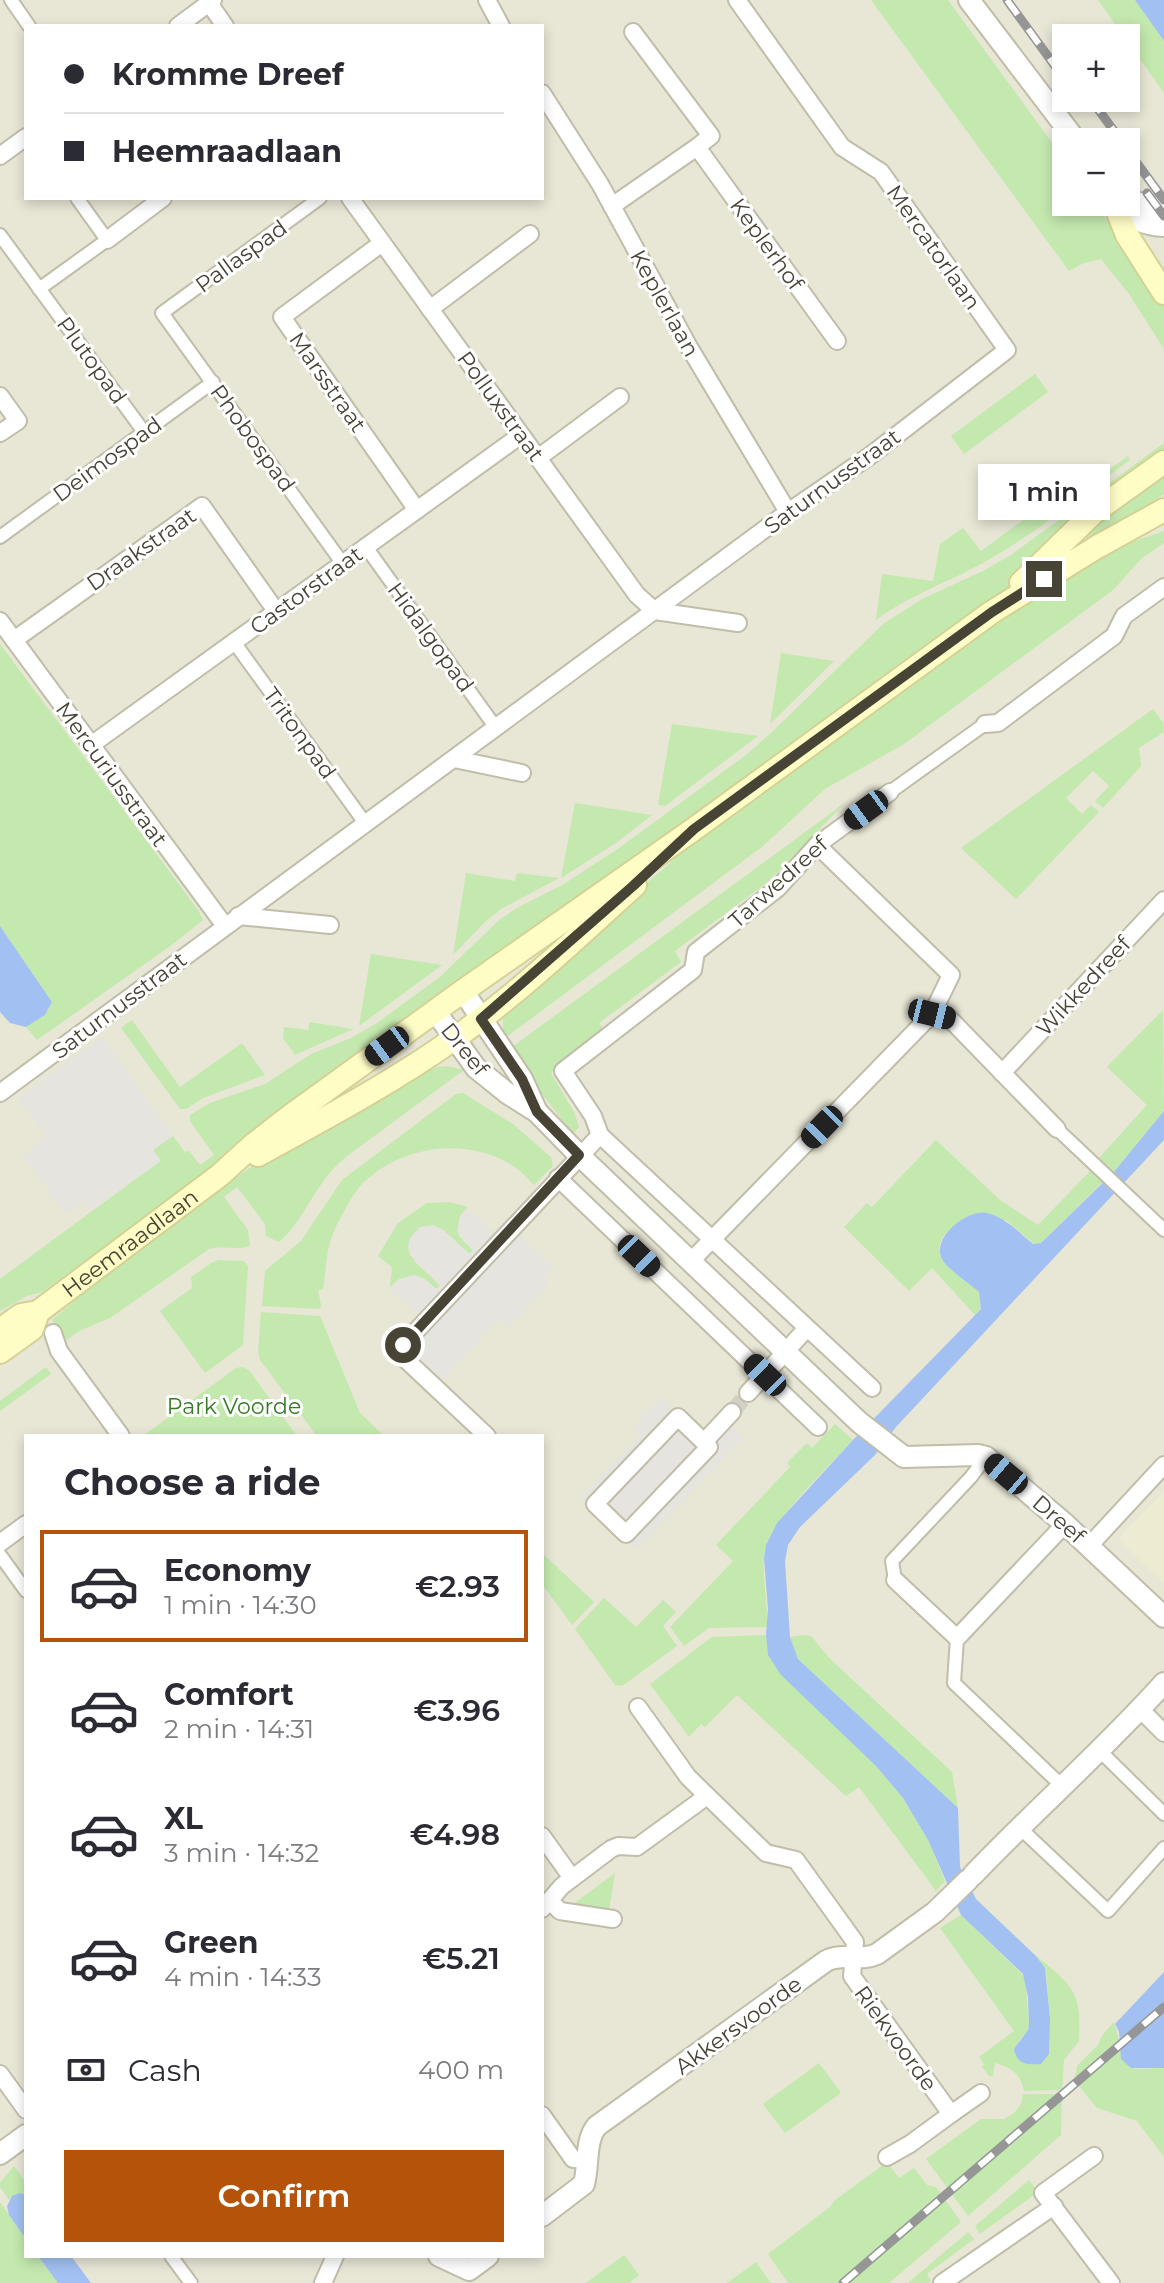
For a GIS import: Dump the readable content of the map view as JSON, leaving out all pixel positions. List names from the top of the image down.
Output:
{
  "streets": {
    "main road": ["Heemraadlaan"],
    "street": [
      "Keplerhof",
      "Mercatorlaan",
      "Pallaspad",
      "Keplerlaan",
      "Plutopad",
      "Marsstraat",
      "Polluxstraat",
      "Phobospad",
      "Deimospad",
      "Saturnusstraat",
      "Draakstraat",
      "Castorstraat",
      "Hidalgopad",
      "Tritonpad",
      "Mercuriusstraat",
      "Tarwedreef",
      "Wikkedreef",
      "Dreef",
      "Akkersvoorde",
      "Riekvoorde"
    ]
  },
  "crossings": [
    ["Mercatorlaan", "Saturnusstraat"],
    ["Pallaspad", "Phobospad"],
    ["Keplerlaan", "Saturnusstraat"],
    ["Plutopad", "Deimospad"],
    ["Marsstraat", "Polluxstraat"],
    ["Marsstraat", "Castorstraat"],
    ["Polluxstraat", "Saturnusstraat"],
    ["Polluxstraat", "Castorstraat"],
    ["Phobospad", "Deimospad"],
    ["Phobospad", "Castorstraat"],
    ["Saturnusstraat", "Hidalgopad"],
    ["Saturnusstraat", "Tritonpad"],
    ["Saturnusstraat", "Mercuriusstraat"],
    ["Draakstraat", "Castorstraat"],
    ["Draakstraat", "Mercuriusstraat"],
    ["Castorstraat", "Hidalgopad"],
    ["Castorstraat", "Tritonpad"],
    ["Castorstraat", "Mercuriusstraat"],
    ["Dreef", "Heemraadlaan"],
    ["Akkersvoorde", "Riekvoorde"]
  ],
  "parks": ["Park Voorde"],
  "page": {
    "map_buttons": ["+", "−"],
    "banner": ["Kromme Dreef", "Heemraadlaan"],
    "bubble": "1 min",
    "heading": "Choose a ride",
    "list": [
      {
        "name": "Economy",
        "note": "1 min · 14:30",
        "value": "€2.93"
      },
      {
        "name": "Comfort",
        "note": "2 min · 14:31",
        "value": "€3.96"
      },
      {
        "name": "XL",
        "note": "3 min · 14:32",
        "value": "€4.98"
      },
      {
        "name": "Green",
        "note": "4 min · 14:33",
        "value": "€5.21"
      }
    ],
    "pay": ["Cash", "400 m"],
    "buttons": "Confirm"
  }
}
